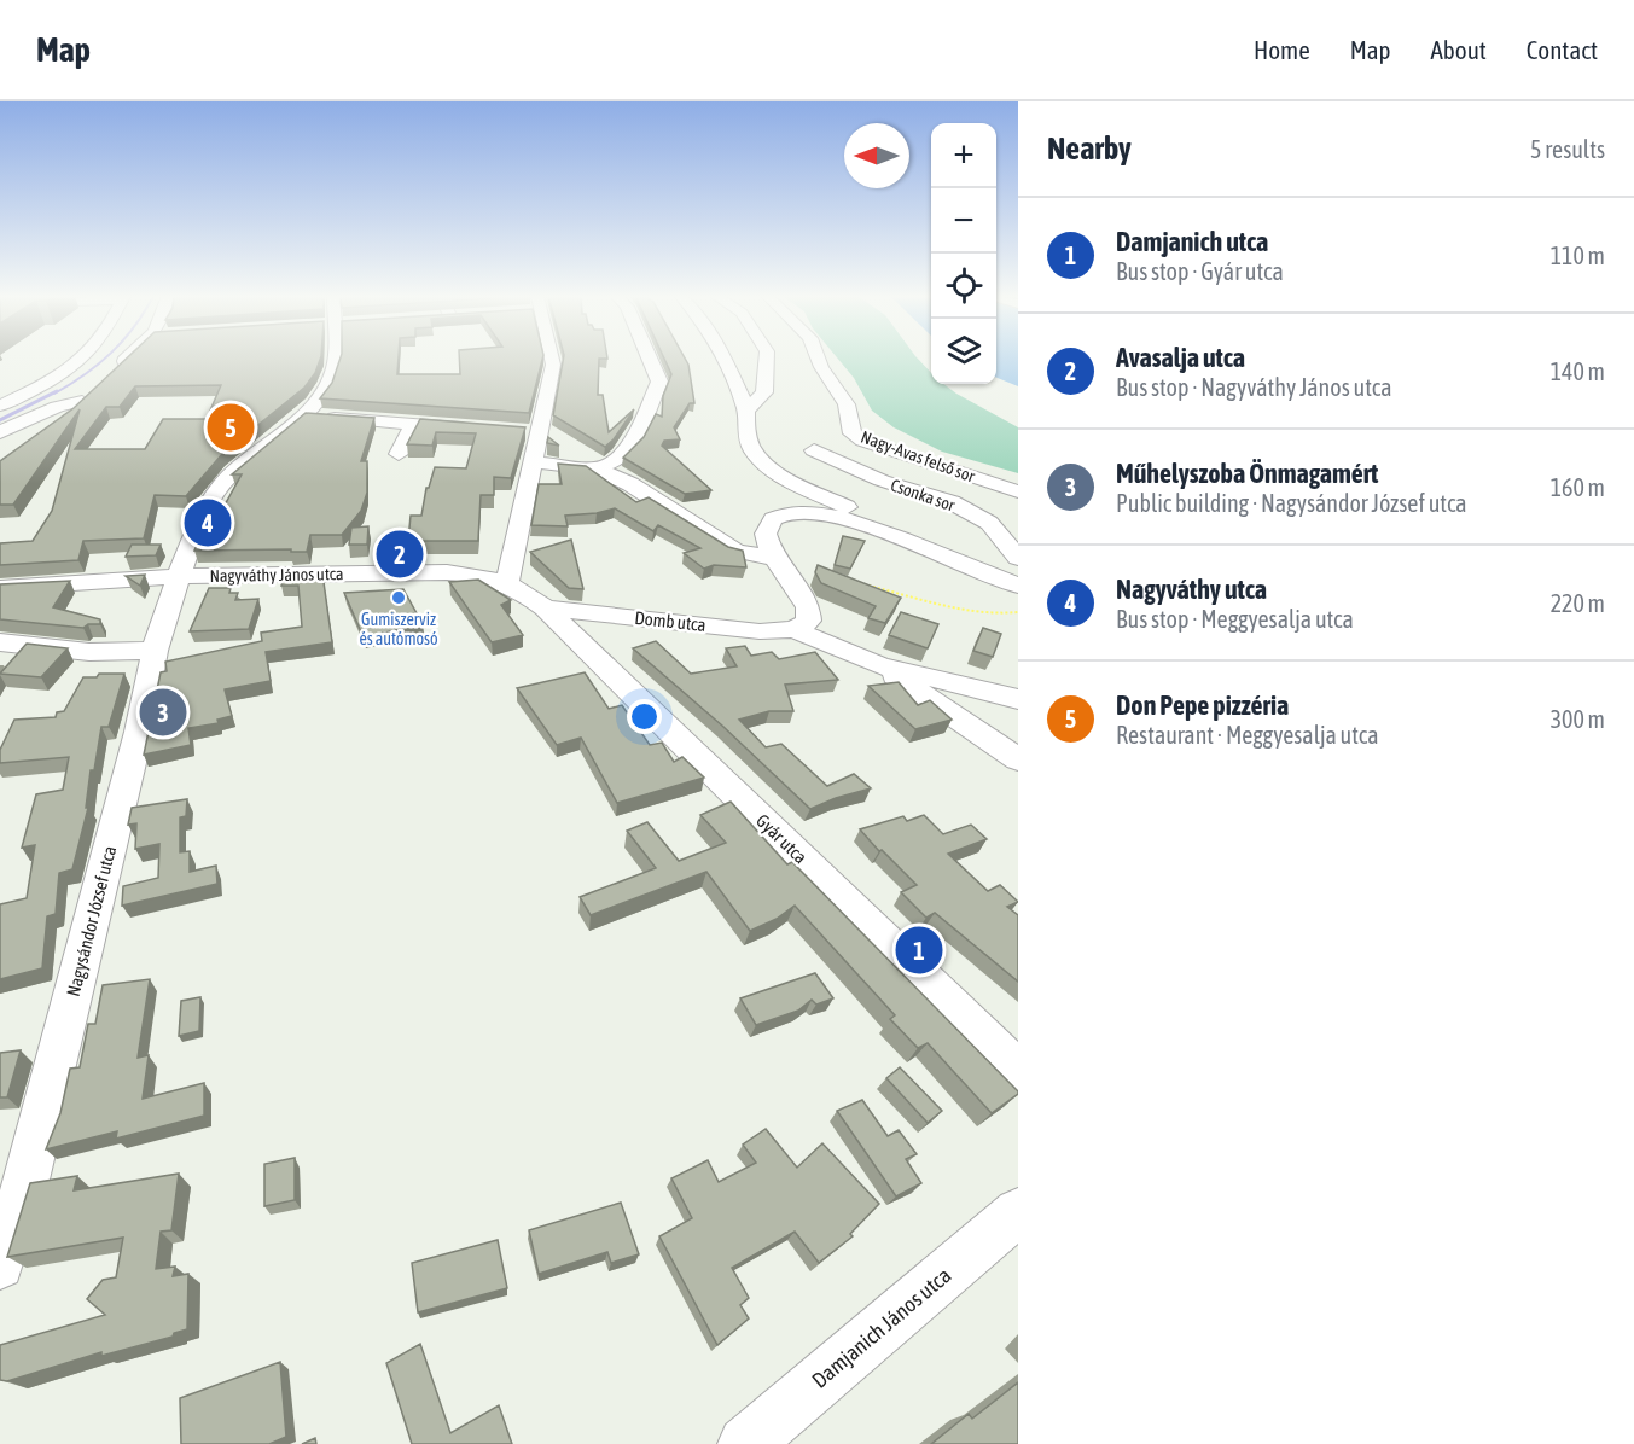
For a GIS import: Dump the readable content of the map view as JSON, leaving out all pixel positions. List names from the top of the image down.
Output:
{
  "streets": {
    "street": [
      "Nagy-Avas felső sor",
      "Csonka sor",
      "Nagyváthy János utca",
      "Domb utca",
      "Gyár utca",
      "Nagysándor József utca",
      "Damjanich János utca"
    ]
  },
  "crossings": [
    ["Nagyváthy János utca", "Domb utca"],
    ["Nagyváthy János utca", "Gyár utca"],
    ["Nagyváthy János utca", "Nagysándor József utca"],
    ["Domb utca", "Gyár utca"]
  ],
  "places": ["Gumiszerviz és autómosó"],
  "north": "left",
  "page": {
    "header": "Map",
    "nav": [
      "Home",
      "Map",
      "About",
      "Contact"
    ],
    "heading": ["Nearby", "5 results"],
    "map_buttons": ["+", "−"],
    "list": [
      {
        "mark": "1",
        "name": "Damjanich utca",
        "note": "Bus stop · Gyár utca",
        "value": "110 m"
      },
      {
        "mark": "2",
        "name": "Avasalja utca",
        "note": "Bus stop · Nagyváthy János utca",
        "value": "140 m"
      },
      {
        "mark": "3",
        "name": "Műhelyszoba Önmagamért",
        "note": "Public building · Nagysándor József utca",
        "value": "160 m"
      },
      {
        "mark": "4",
        "name": "Nagyváthy utca",
        "note": "Bus stop · Meggyesalja utca",
        "value": "220 m"
      },
      {
        "mark": "5",
        "name": "Don Pepe pizzéria",
        "note": "Restaurant · Meggyesalja utca",
        "value": "300 m"
      }
    ],
    "pins": [
      "5",
      "4",
      "2",
      "3",
      "1"
    ]
  }
}
